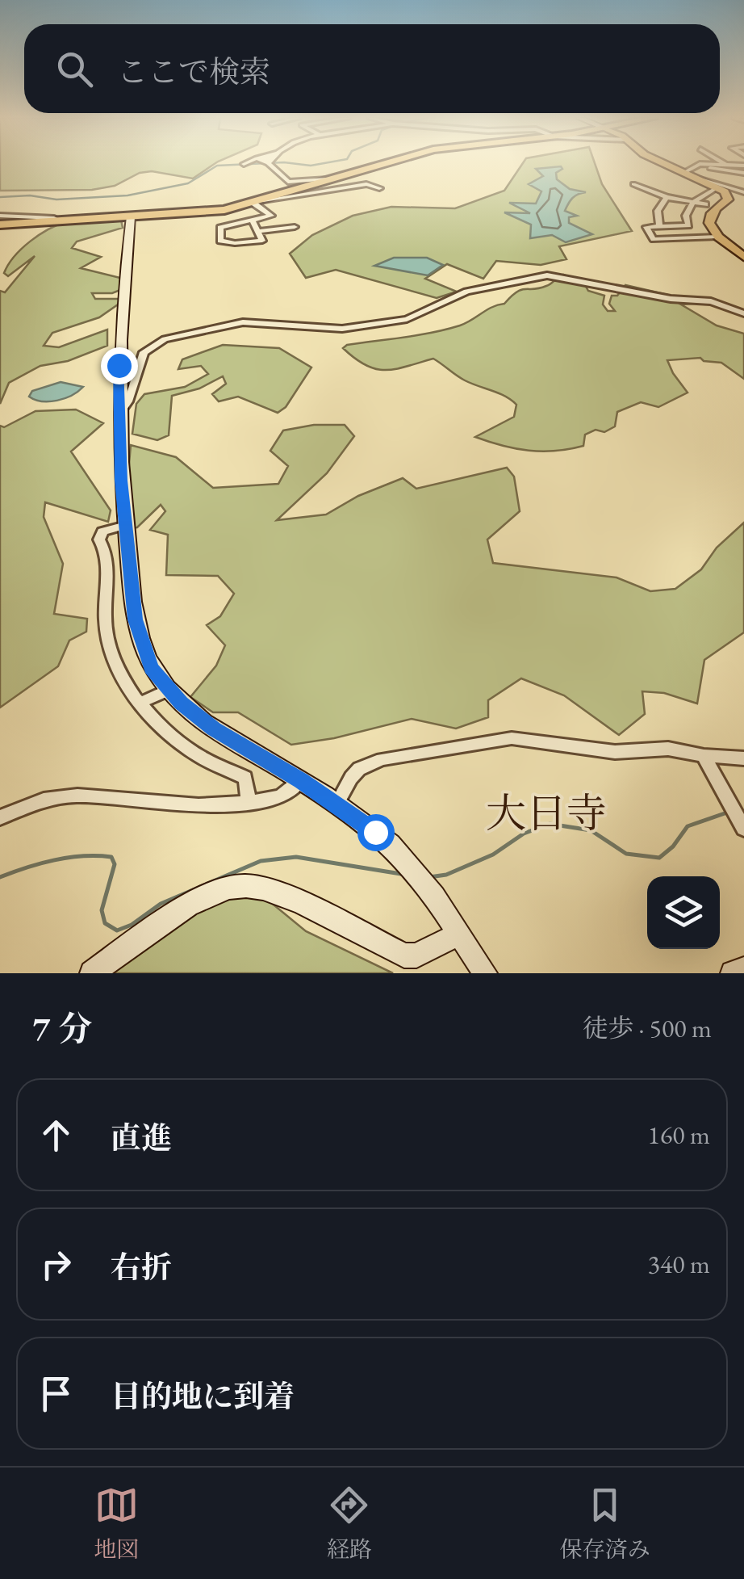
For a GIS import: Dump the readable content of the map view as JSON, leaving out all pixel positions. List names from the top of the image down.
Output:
{
  "districts": ["大日寺"],
  "page": {
    "search": "ここで検索",
    "heading": ["7 分", "徒歩 · 500 m"],
    "list": [
      ["直進", "160 m"],
      ["右折", "340 m"],
      "目的地に到着"
    ],
    "nav": ["地図", "経路", "保存済み"]
  }
}
